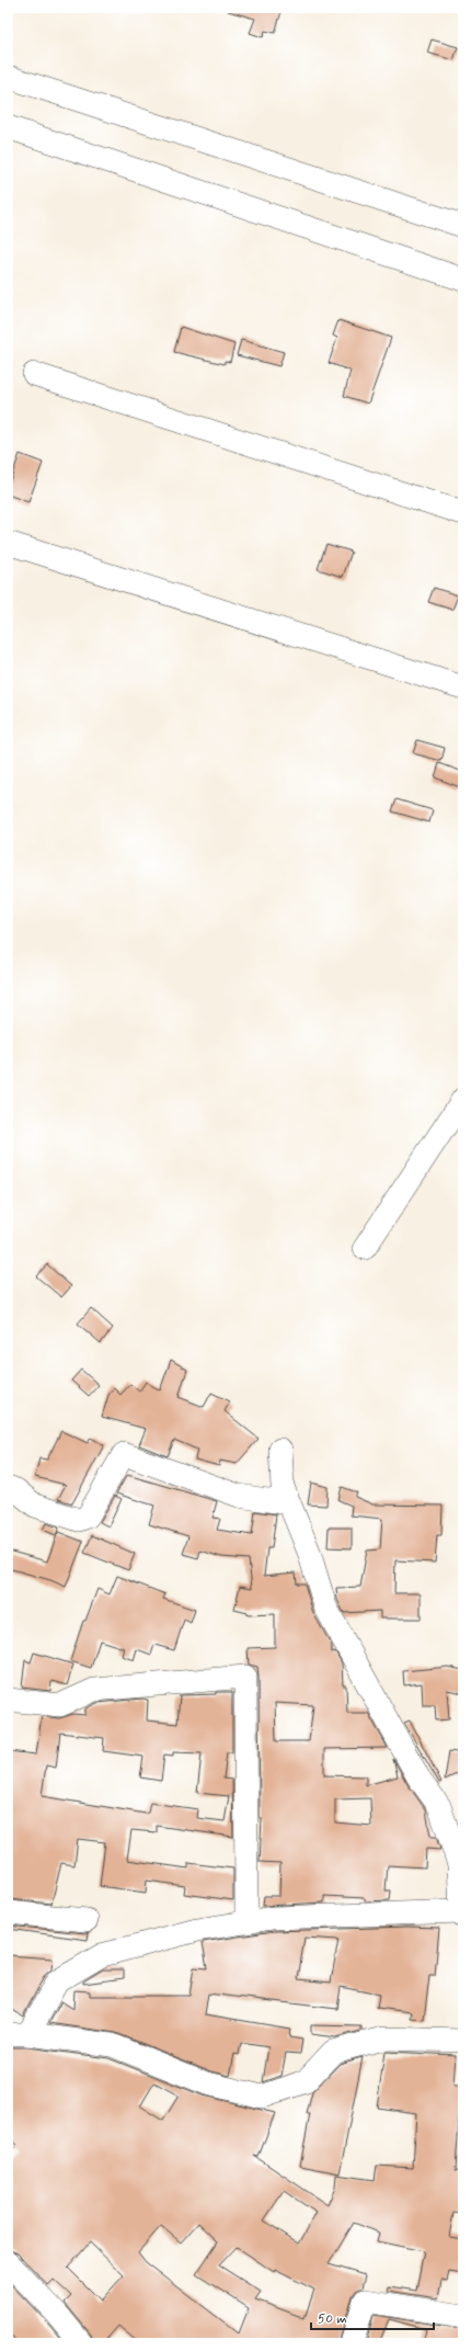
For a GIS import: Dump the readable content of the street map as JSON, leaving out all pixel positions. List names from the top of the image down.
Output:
{
  "scale_bar": "50 m"
}
